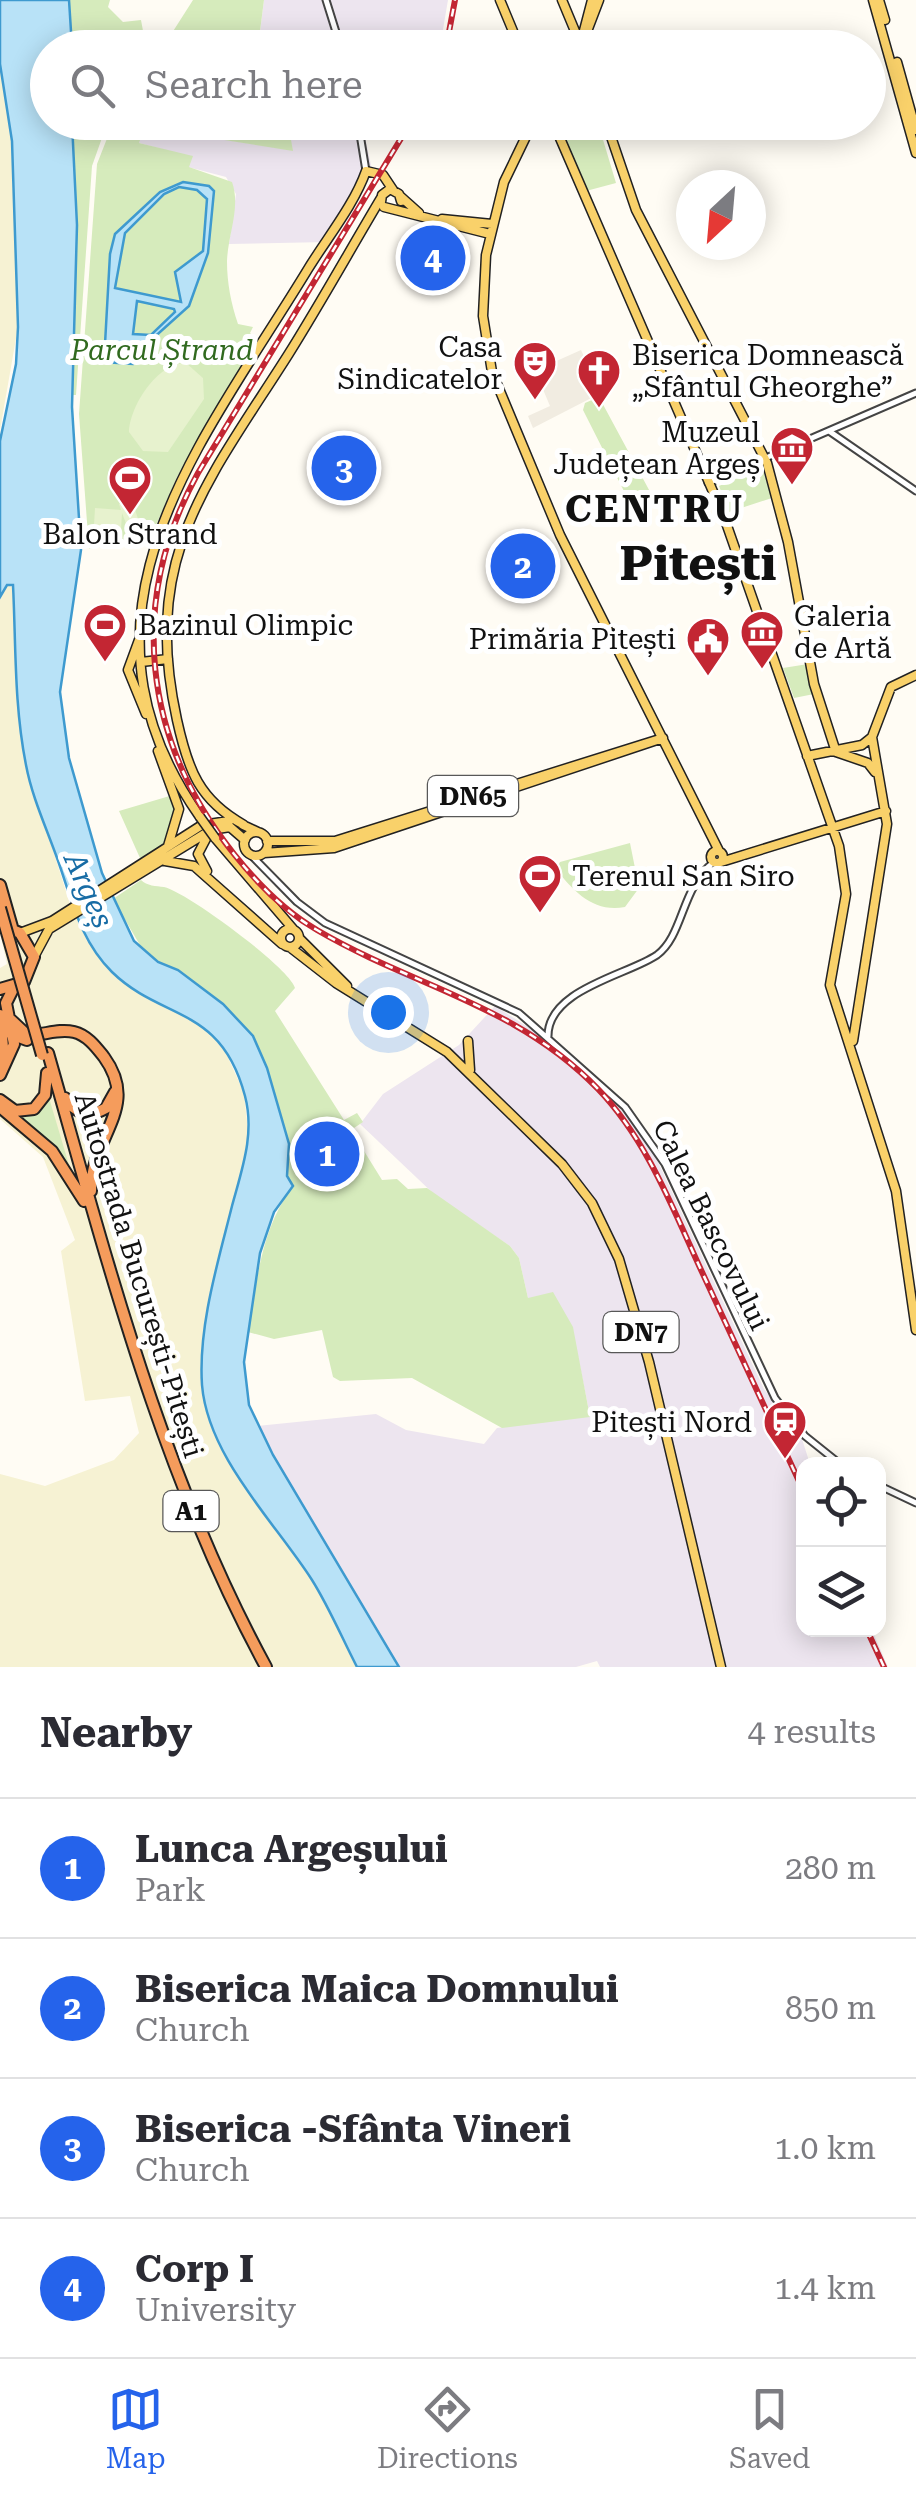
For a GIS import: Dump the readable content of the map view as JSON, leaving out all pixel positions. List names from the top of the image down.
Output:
{
  "streets": {
    "highway": ["Autostrada București-Pitești", "A1"],
    "main road": ["DN65", "DN7"],
    "street": ["Calea Bascovului"]
  },
  "crossings": [
    ["DN65", "Calea Bascovului"]
  ],
  "districts": ["CENTRU", "Pitești"],
  "water": ["Argeș"],
  "parks": ["Parcul Ștrand"],
  "places": {
    "theatre": ["Casa Sindicatelor"],
    "church": ["Biserica Domnească „Sfântul Gheorghe”"],
    "museum": ["Muzeul Județean Argeș", "Galeria de Artă"],
    "sports": ["Balon Strand", "Bazinul Olimpic", "Terenul San Siro"],
    "public building": ["Primăria Pitești"],
    "station": ["Pitești Nord"]
  },
  "north": "bottom left",
  "page": {
    "search": "Search here",
    "pins": [
      "4",
      "3",
      "2",
      "1"
    ],
    "heading": ["Nearby", "4 results"],
    "list": [
      {
        "mark": "1",
        "name": "Lunca Argeșului",
        "note": "Park",
        "value": "280 m"
      },
      {
        "mark": "2",
        "name": "Biserica Maica Domnului",
        "note": "Church",
        "value": "850 m"
      },
      {
        "mark": "3",
        "name": "Biserica -Sfânta Vineri",
        "note": "Church",
        "value": "1.0 km"
      },
      {
        "mark": "4",
        "name": "Corp I",
        "note": "University",
        "value": "1.4 km"
      }
    ],
    "nav": ["Map", "Directions", "Saved"]
  }
}
